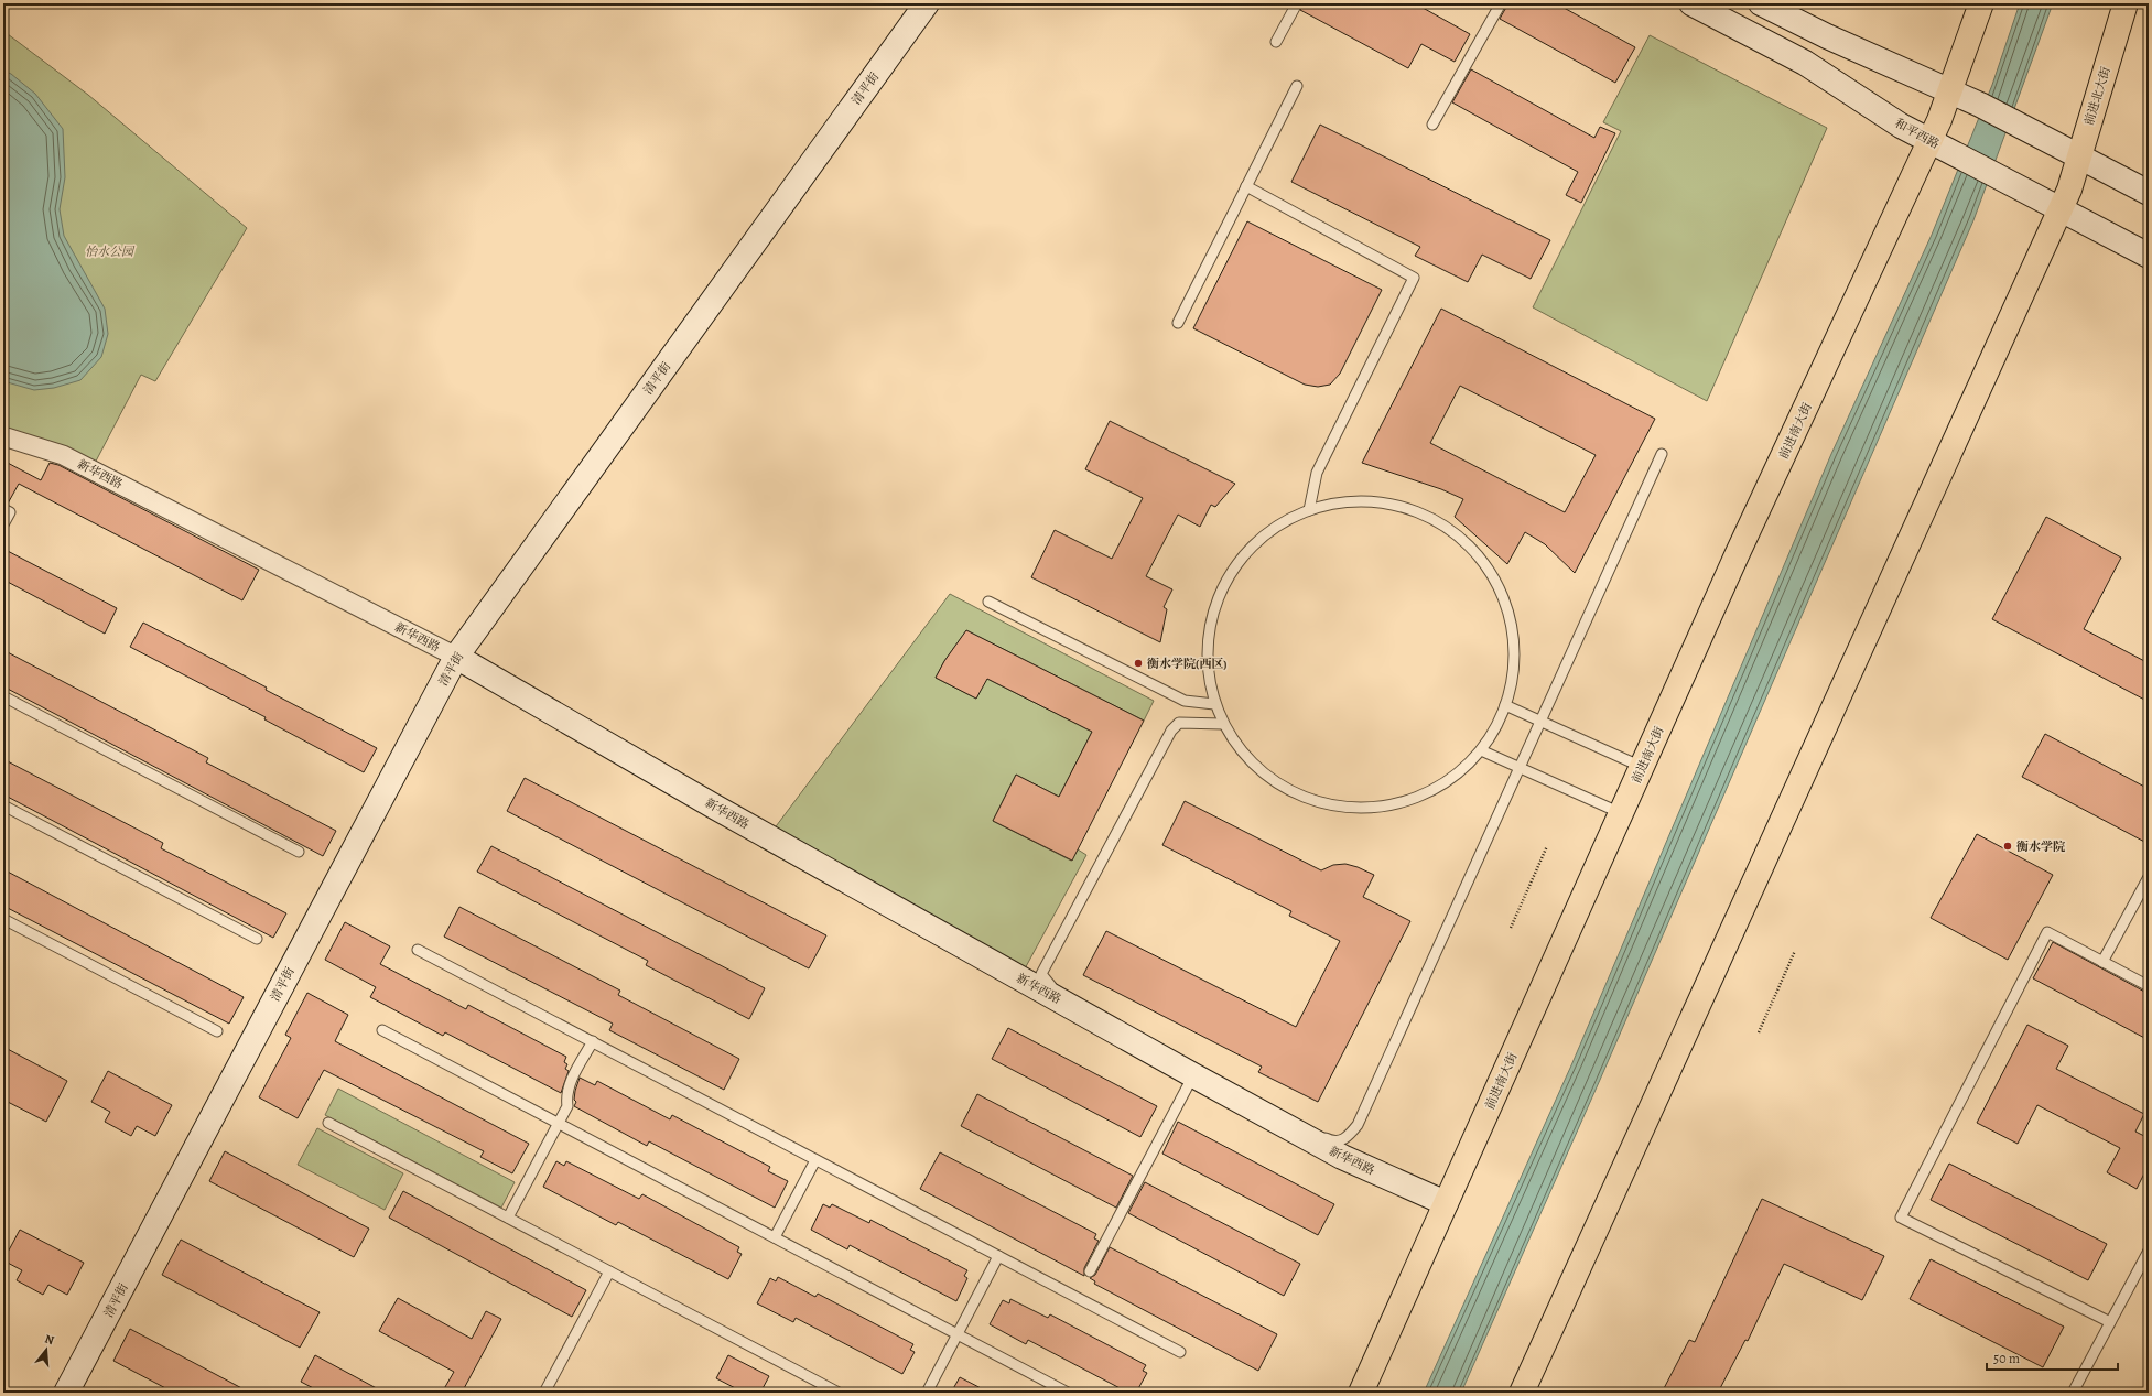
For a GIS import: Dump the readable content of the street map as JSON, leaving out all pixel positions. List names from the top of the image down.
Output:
{
  "streets": {
    "main road": ["前进北大街", "前进南大街"],
    "street": ["清平街", "和平西路", "新华西路"]
  },
  "crossings": [
    ["清平街", "新华西路"],
    ["前进北大街", "和平西路"],
    ["和平西路", "前进南大街"],
    ["前进南大街", "新华西路"]
  ],
  "parks": ["怡水公园"],
  "places": ["衡水学院(西区)", "衡水学院"],
  "scale_bar": "50 m",
  "north": "top"
}
